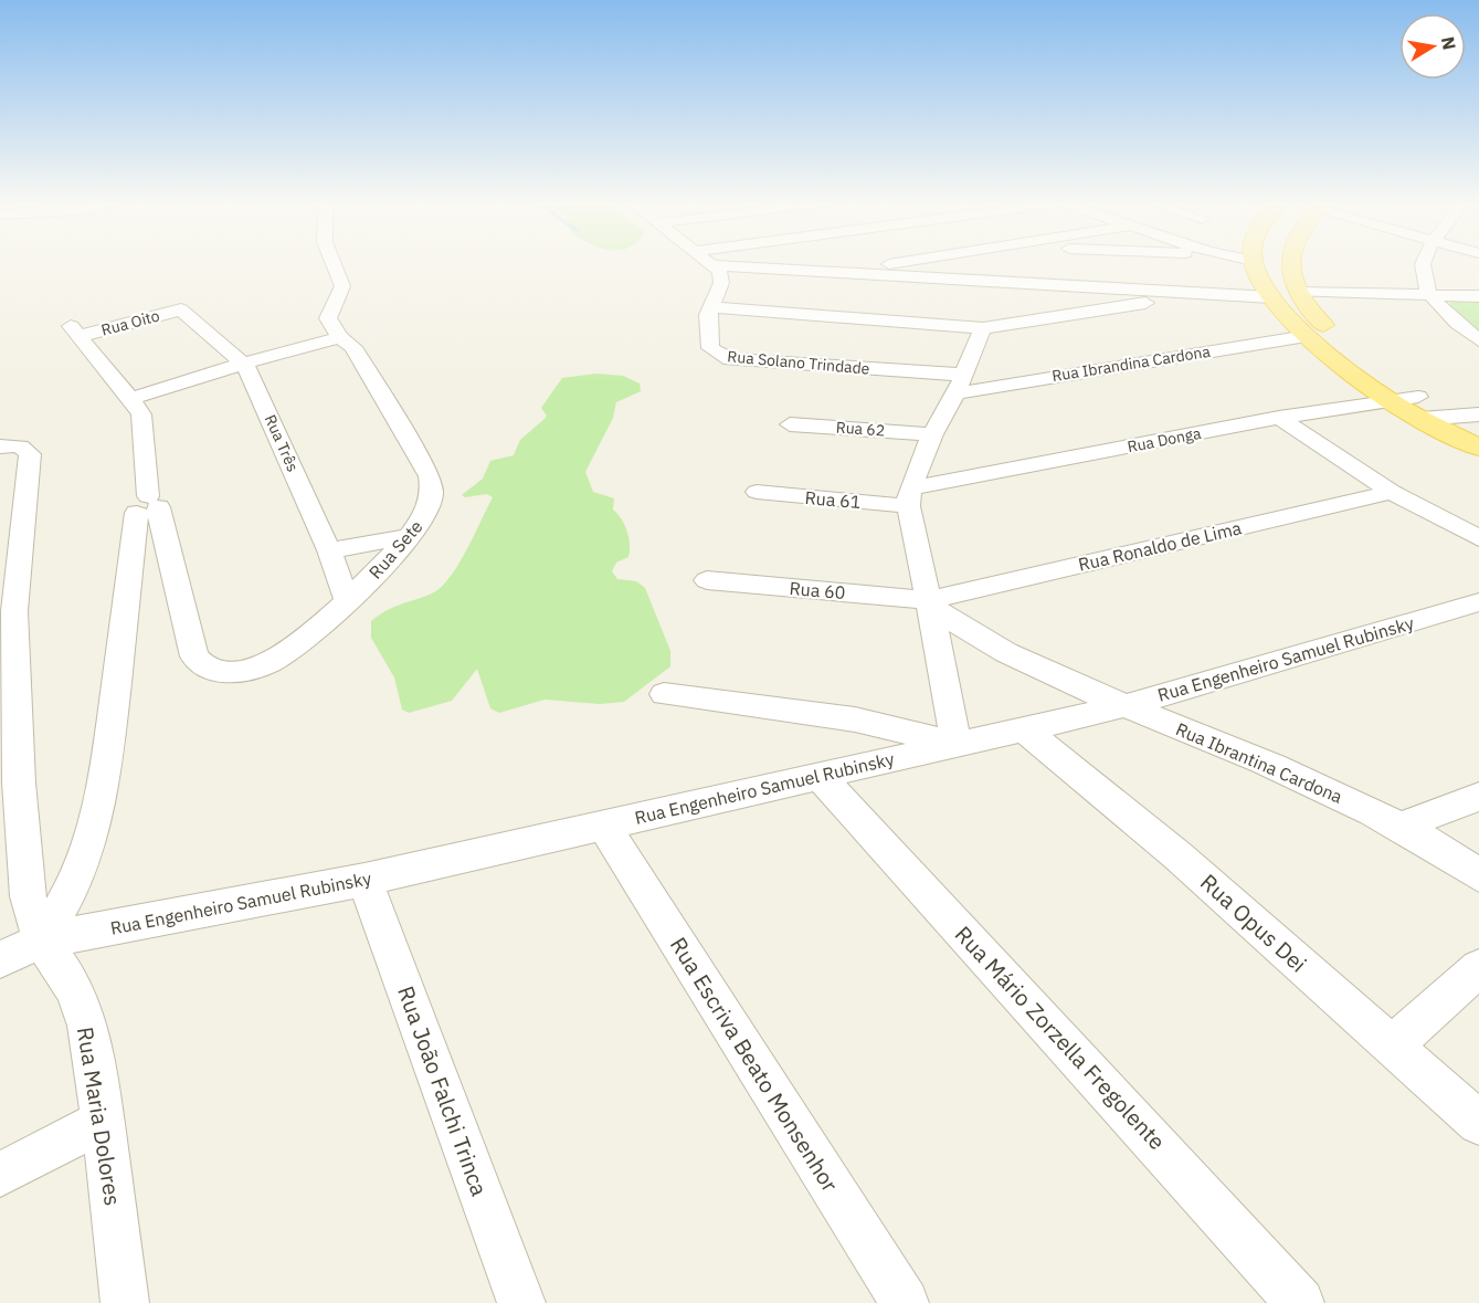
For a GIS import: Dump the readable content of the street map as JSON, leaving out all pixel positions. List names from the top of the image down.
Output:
{
  "streets": {
    "street": [
      "Rua Oito",
      "Rua Solano Trindade",
      "Rua Ibrandina Cardona",
      "Rua 62",
      "Rua Donga",
      "Rua Três",
      "Rua 61",
      "Rua Ronaldo de Lima",
      "Rua Sete",
      "Rua 60",
      "Rua Engenheiro Samuel Rubinsky",
      "Rua Ibrantina Cardona",
      "Rua Opus Dei",
      "Rua Mário Zorzella Fregolente",
      "Rua Escriva Beato Monsenhor",
      "Rua João Falchi Trinca",
      "Rua Maria Dolores"
    ]
  },
  "crossings": [
    ["Rua Oito", "Rua Três"],
    ["Rua Solano Trindade", "Rua Ibrandina Cardona"],
    ["Rua Donga", "Rua 61"],
    ["Rua Três", "Rua Sete"],
    ["Rua Ronaldo de Lima", "Rua 60"],
    ["Rua Ronaldo de Lima", "Rua Ibrantina Cardona"],
    ["Rua 60", "Rua Ibrantina Cardona"],
    ["Rua Engenheiro Samuel Rubinsky", "Rua Ibrantina Cardona"],
    ["Rua Engenheiro Samuel Rubinsky", "Rua Opus Dei"],
    ["Rua Engenheiro Samuel Rubinsky", "Rua Mário Zorzella Fregolente"],
    ["Rua Engenheiro Samuel Rubinsky", "Rua Escriva Beato Monsenhor"],
    ["Rua Engenheiro Samuel Rubinsky", "Rua João Falchi Trinca"],
    ["Rua Engenheiro Samuel Rubinsky", "Rua Maria Dolores"]
  ],
  "north": "right"
}
